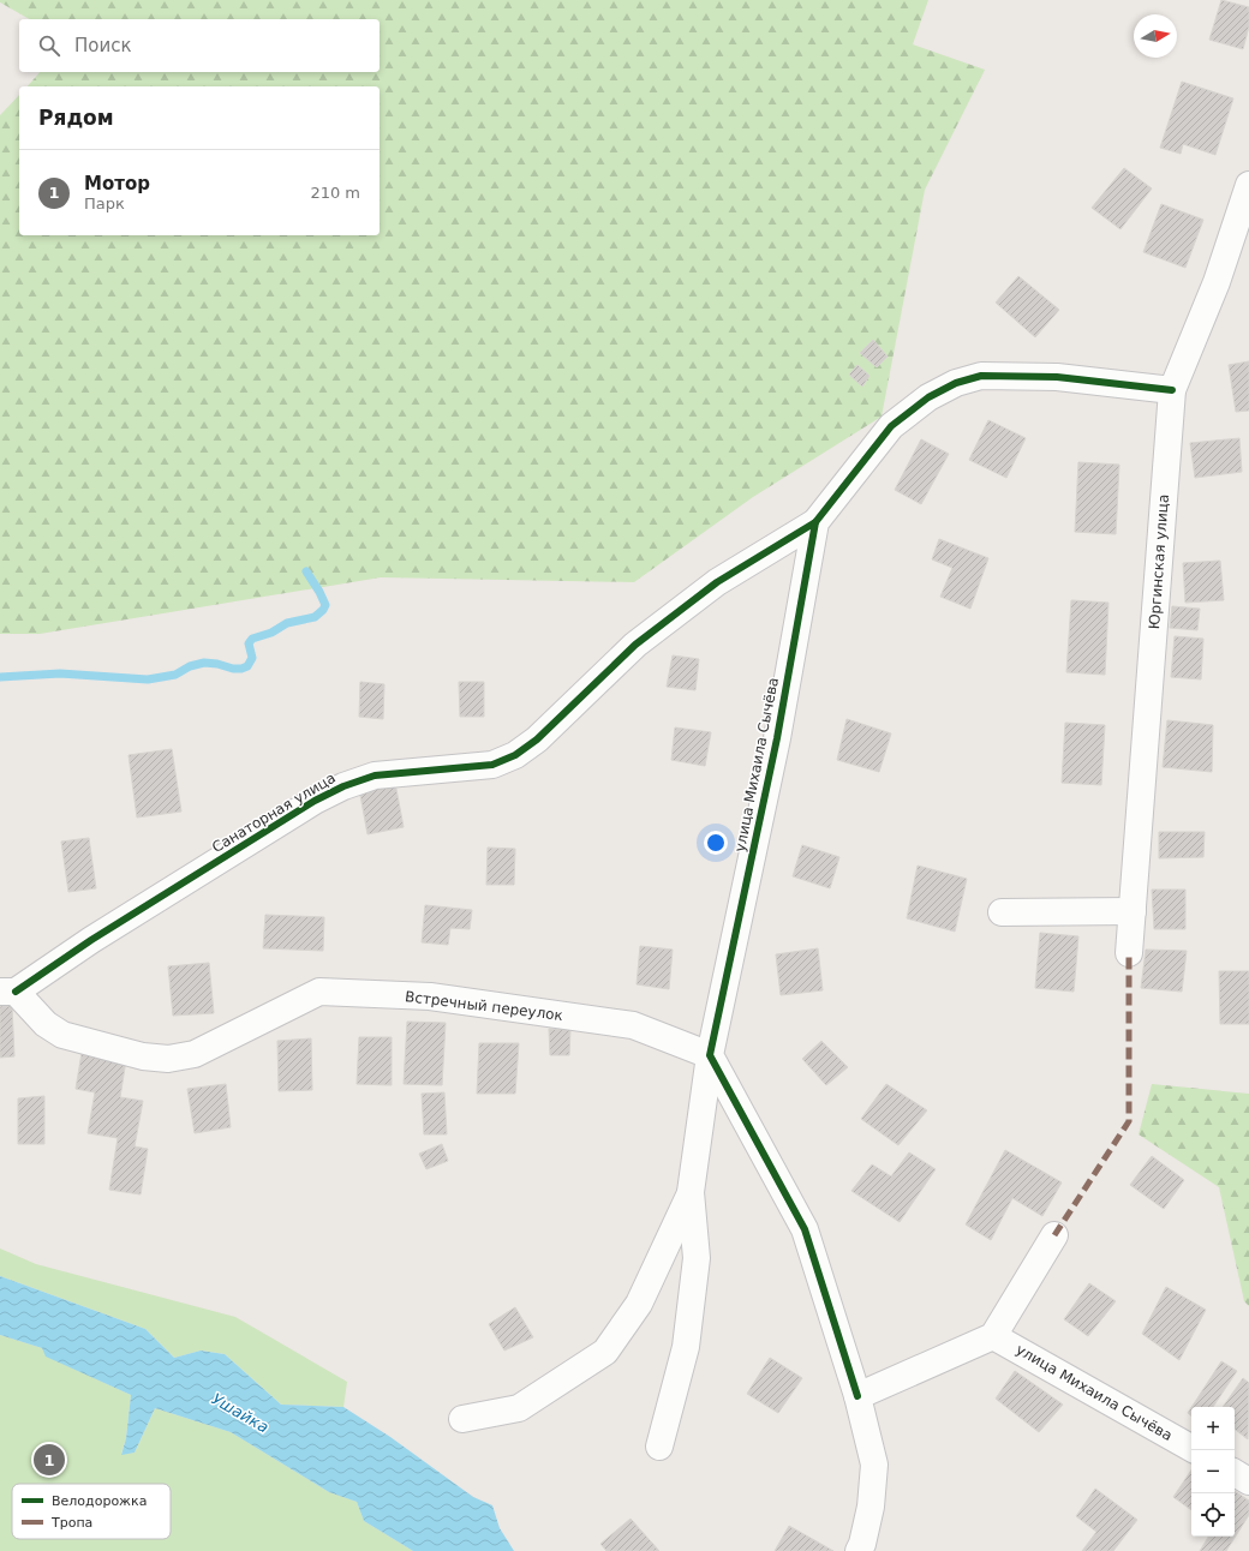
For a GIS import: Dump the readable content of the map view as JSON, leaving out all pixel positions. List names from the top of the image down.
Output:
{
  "streets": {
    "street": [
      "Юргинская улица",
      "улица Михаила Сычёва",
      "Санаторная улица",
      "Встречный переулок"
    ]
  },
  "crossings": [
    ["Юргинская улица", "улица Михаила Сычёва"],
    ["улица Михаила Сычёва", "Санаторная улица"],
    ["улица Михаила Сычёва", "Встречный переулок"],
    ["Санаторная улица", "Встречный переулок"]
  ],
  "water": ["Ушайка"],
  "legend": ["Велодорожка", "Тропа"],
  "north": "right",
  "page": {
    "search": "Поиск",
    "heading": "Рядом",
    "list": [
      {
        "mark": "1",
        "name": "Мотор",
        "note": "Парк",
        "value": "210 m"
      }
    ],
    "map_buttons": ["+", "−"],
    "pins": "1"
  }
}
